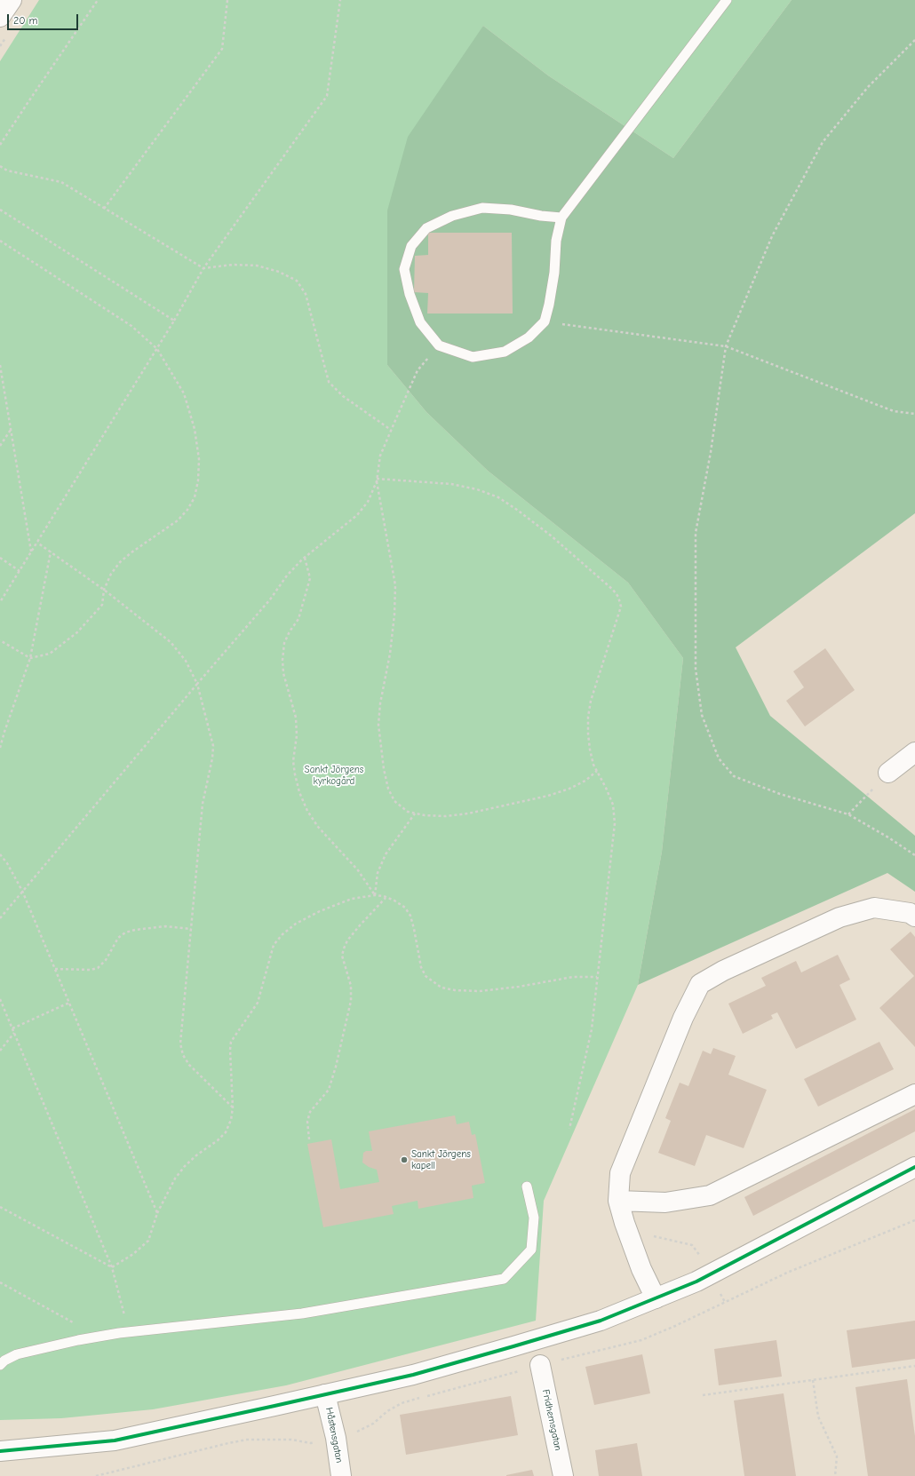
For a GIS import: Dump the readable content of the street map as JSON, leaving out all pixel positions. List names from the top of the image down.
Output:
{
  "streets": {
    "street": ["Fridhemsgatan", "Håstensgatan"]
  },
  "parks": ["Sankt Jörgens kyrkogård"],
  "places": ["Sankt Jörgens kapell"],
  "scale_bar": "20 m"
}
